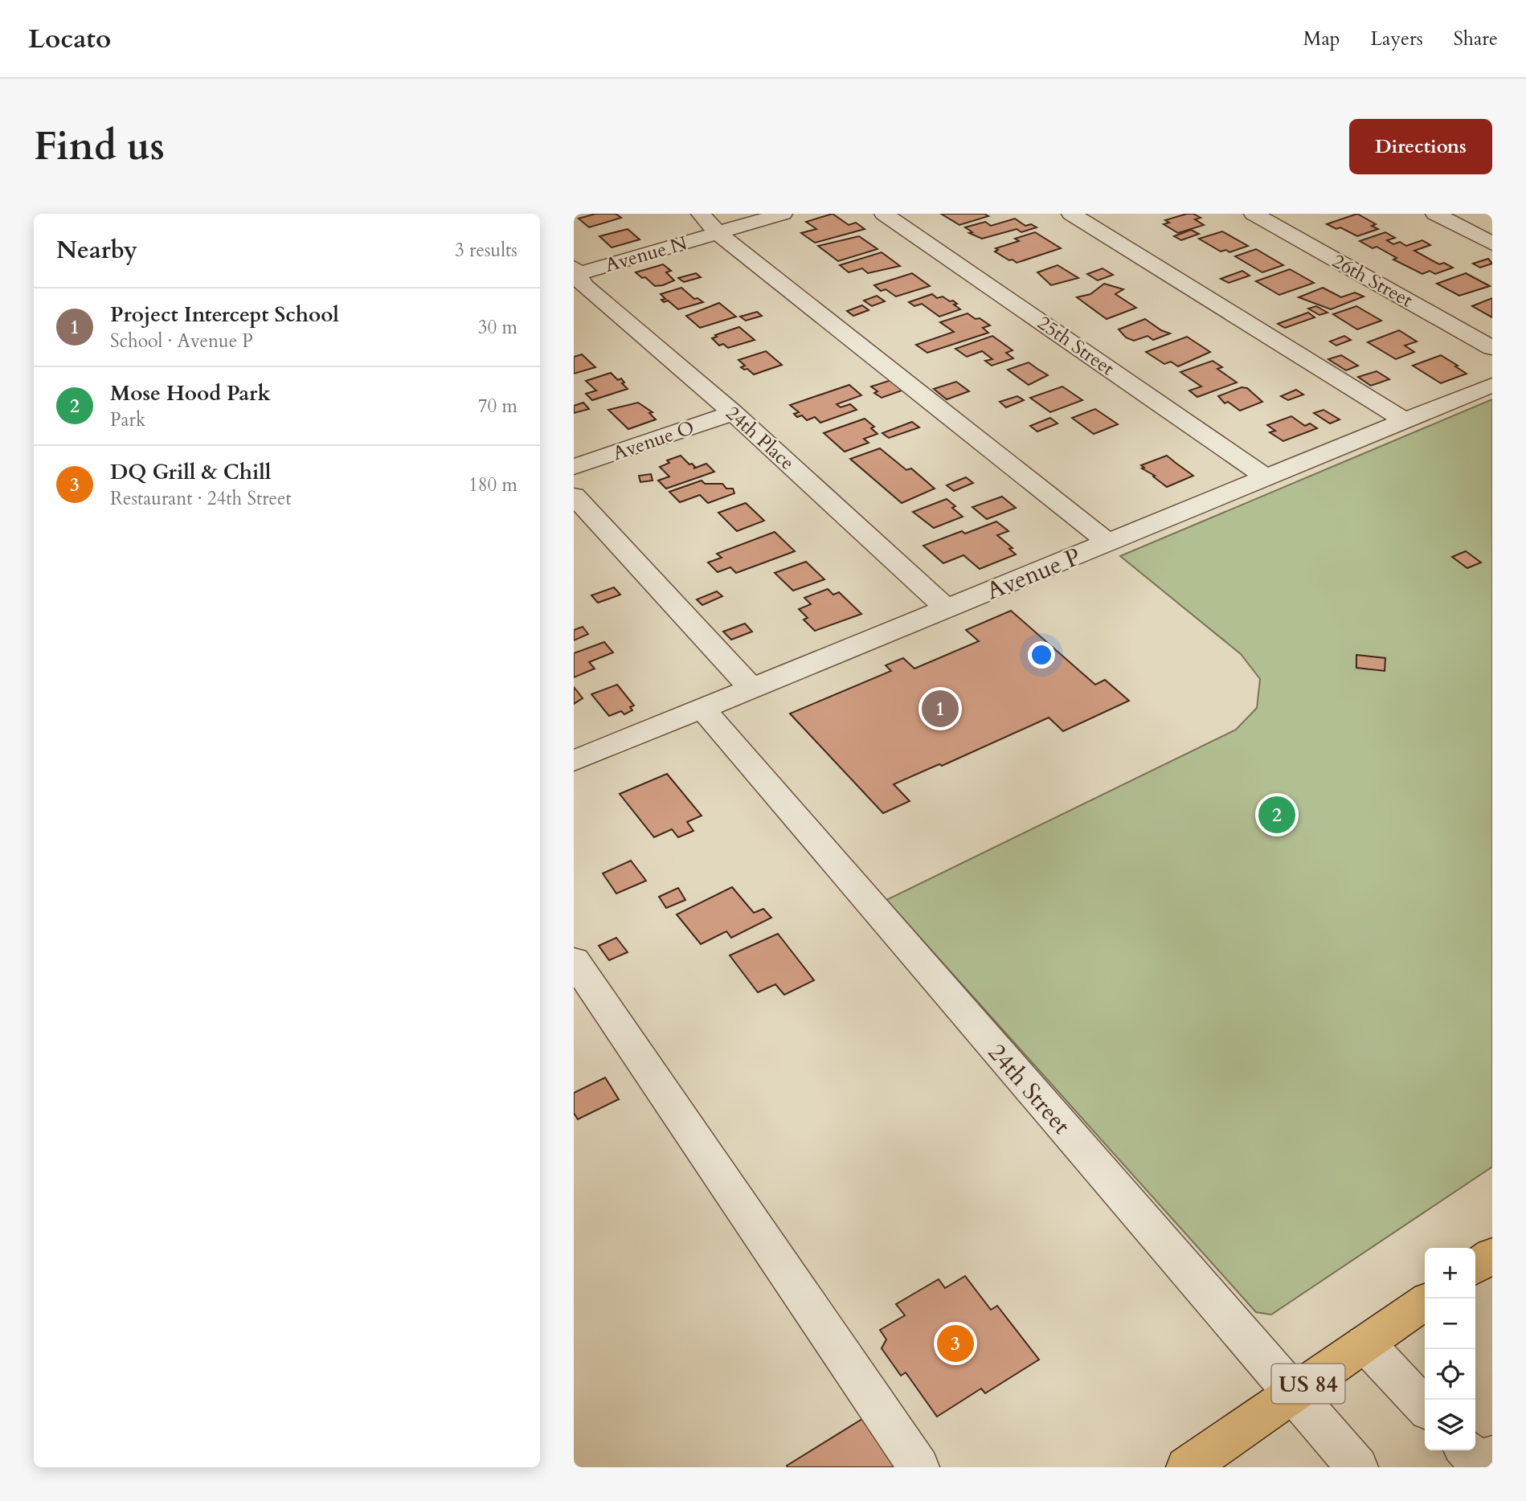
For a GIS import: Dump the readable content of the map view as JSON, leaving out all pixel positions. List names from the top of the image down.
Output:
{
  "streets": {
    "highway": ["US 84"],
    "street": [
      "Avenue N",
      "26th Street",
      "25th Street",
      "24th Place",
      "Avenue O",
      "Avenue P",
      "24th Street"
    ]
  },
  "crossings": [
    ["Avenue N", "24th Place"],
    ["25th Street", "Avenue P"],
    ["24th Place", "Avenue O"],
    ["24th Place", "Avenue P"],
    ["Avenue P", "24th Street"],
    ["24th Street", "US 84"]
  ],
  "page": {
    "header": "Locato",
    "nav": ["Map", "Layers", "Share"],
    "buttons": "Directions",
    "title": "Find us",
    "heading": ["Nearby", "3 results"],
    "list": [
      {
        "mark": "1",
        "name": "Project Intercept School",
        "note": "School · Avenue P",
        "value": "30 m"
      },
      {
        "mark": "2",
        "name": "Mose Hood Park",
        "note": "Park",
        "value": "70 m"
      },
      {
        "mark": "3",
        "name": "DQ Grill & Chill",
        "note": "Restaurant · 24th Street",
        "value": "180 m"
      }
    ],
    "pins": ["1", "2", "3"],
    "map_buttons": ["+", "−"]
  }
}
